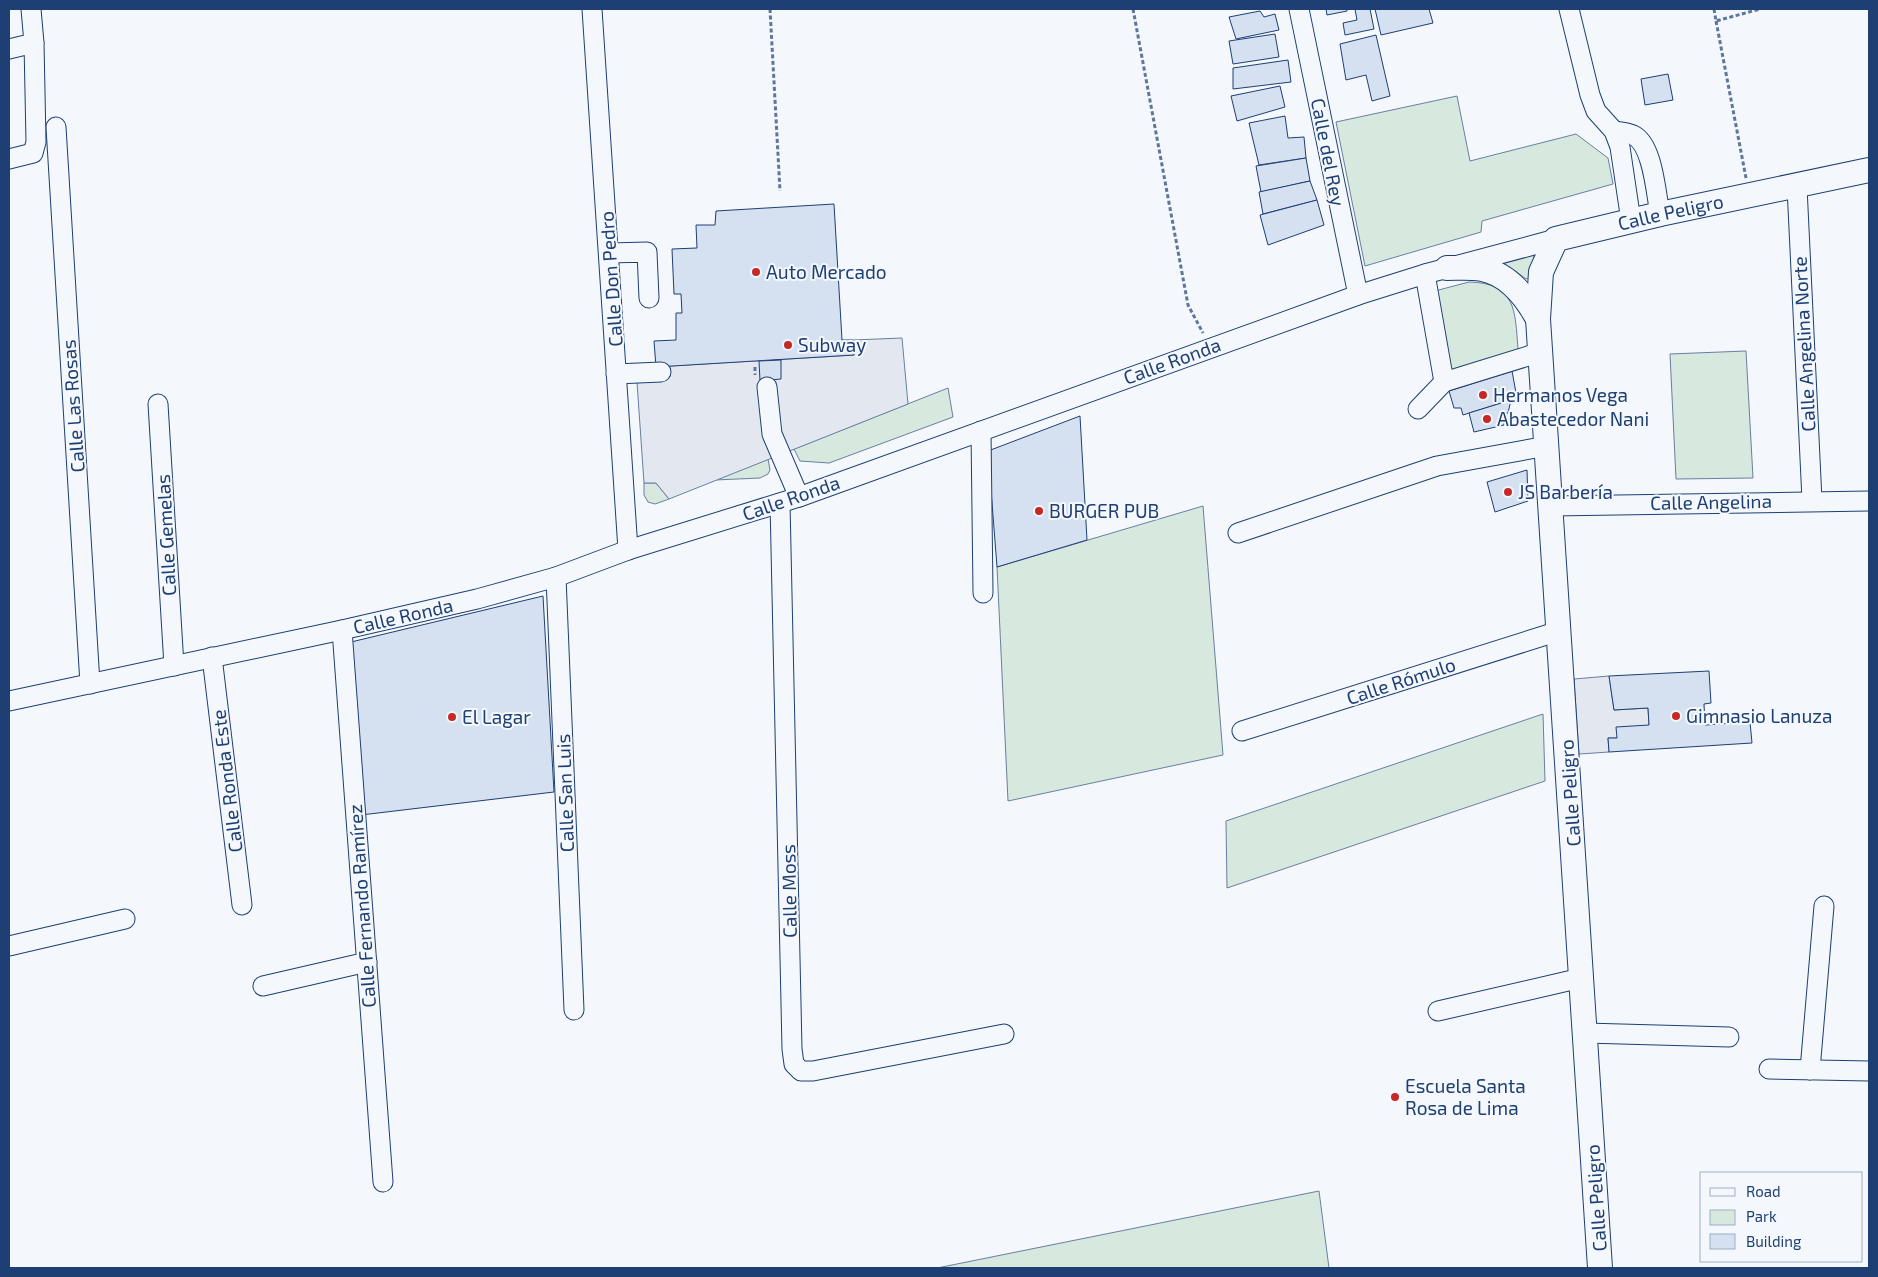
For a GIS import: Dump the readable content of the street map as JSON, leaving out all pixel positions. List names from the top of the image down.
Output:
{
  "streets": {
    "main road": ["Calle Peligro"],
    "street": [
      "Calle del Rey",
      "Calle Don Pedro",
      "Calle Angelina Norte",
      "Calle Ronda",
      "Calle Las Rosas",
      "Calle Angelina",
      "Calle Gemelas",
      "Calle Rómulo",
      "Calle Ronda Este",
      "Calle San Luis",
      "Calle Moss",
      "Calle Fernando Ramírez"
    ]
  },
  "crossings": [
    ["Calle del Rey", "Calle Ronda"],
    ["Calle Peligro", "Calle Angelina Norte"],
    ["Calle Peligro", "Calle Ronda"],
    ["Calle Peligro", "Calle Angelina"],
    ["Calle Peligro", "Calle Rómulo"],
    ["Calle Don Pedro", "Calle Ronda"],
    ["Calle Angelina Norte", "Calle Angelina"],
    ["Calle Ronda", "Calle Las Rosas"],
    ["Calle Ronda", "Calle Gemelas"],
    ["Calle Ronda", "Calle Ronda Este"],
    ["Calle Ronda", "Calle San Luis"],
    ["Calle Ronda", "Calle Moss"],
    ["Calle Ronda", "Calle Fernando Ramírez"]
  ],
  "places": [
    "Auto Mercado",
    "Subway",
    "Hermanos Vega",
    "Abastecedor Nani",
    "JS Barbería",
    "BURGER PUB",
    "Gimnasio Lanuza",
    "El Lagar",
    "Escuela Santa Rosa de Lima"
  ],
  "legend": ["Road", "Park", "Building"]
}
